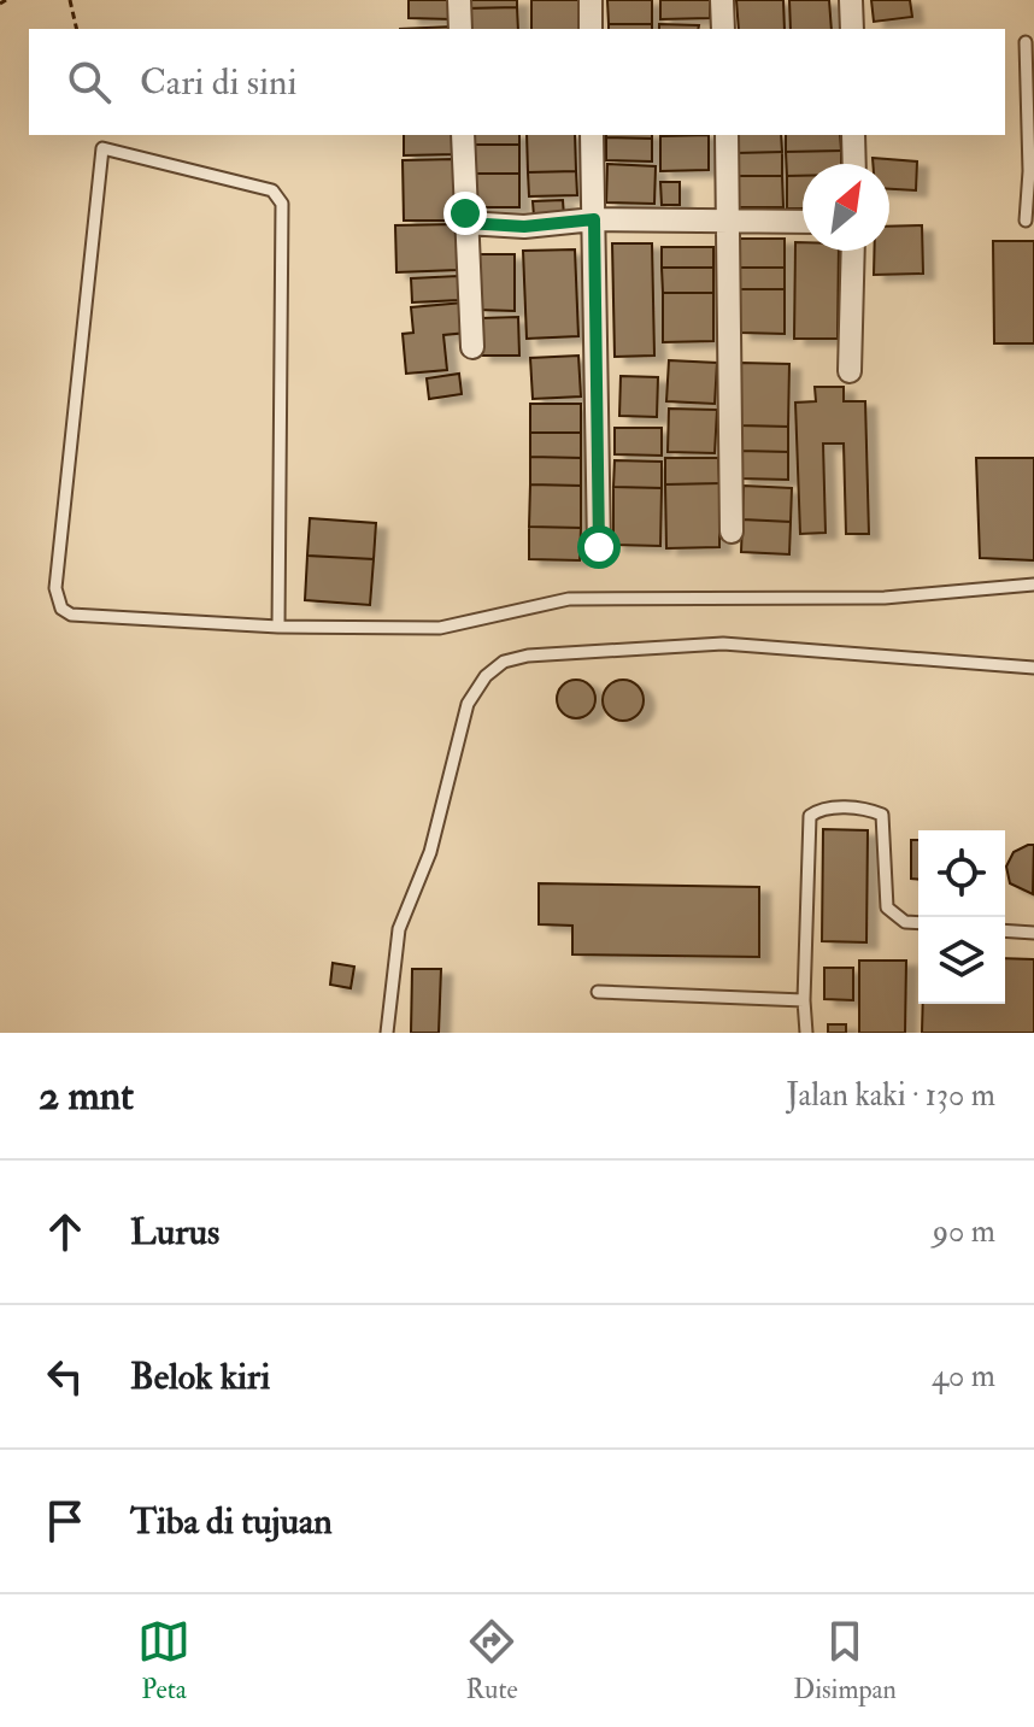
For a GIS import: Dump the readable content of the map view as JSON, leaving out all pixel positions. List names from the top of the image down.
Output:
{
  "north": "top right",
  "page": {
    "search": "Cari di sini",
    "heading": ["2 mnt", "Jalan kaki · 130 m"],
    "list": [
      ["Lurus", "90 m"],
      ["Belok kiri", "40 m"],
      "Tiba di tujuan"
    ],
    "nav": ["Peta", "Rute", "Disimpan"]
  }
}
